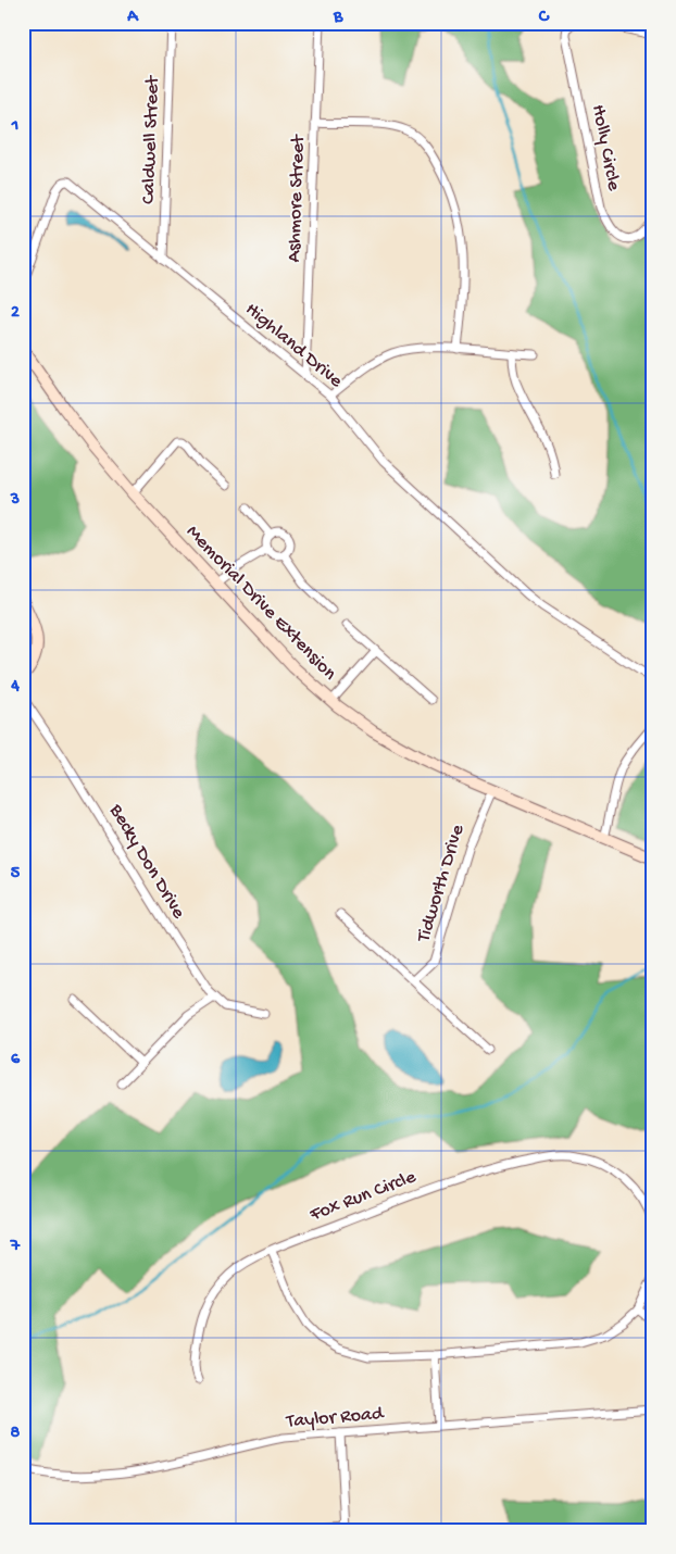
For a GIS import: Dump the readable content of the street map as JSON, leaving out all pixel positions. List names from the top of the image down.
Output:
{
  "streets": {
    "street": [
      "Caldwell Street",
      "Holly Circle",
      "Ashmore Street",
      "Highland Drive",
      "Memorial Drive Extension",
      "Becky Don Drive",
      "Tidworth Drive",
      "Fox Run Circle",
      "Taylor Road"
    ]
  },
  "crossings": [
    ["Caldwell Street", "Highland Drive"],
    ["Ashmore Street", "Highland Drive"],
    ["Memorial Drive Extension", "Tidworth Drive"]
  ],
  "grid": {
    "columns": ["A", "B", "C"],
    "rows": [
      "1",
      "2",
      "3",
      "4",
      "5",
      "6",
      "7",
      "8"
    ]
  }
}
